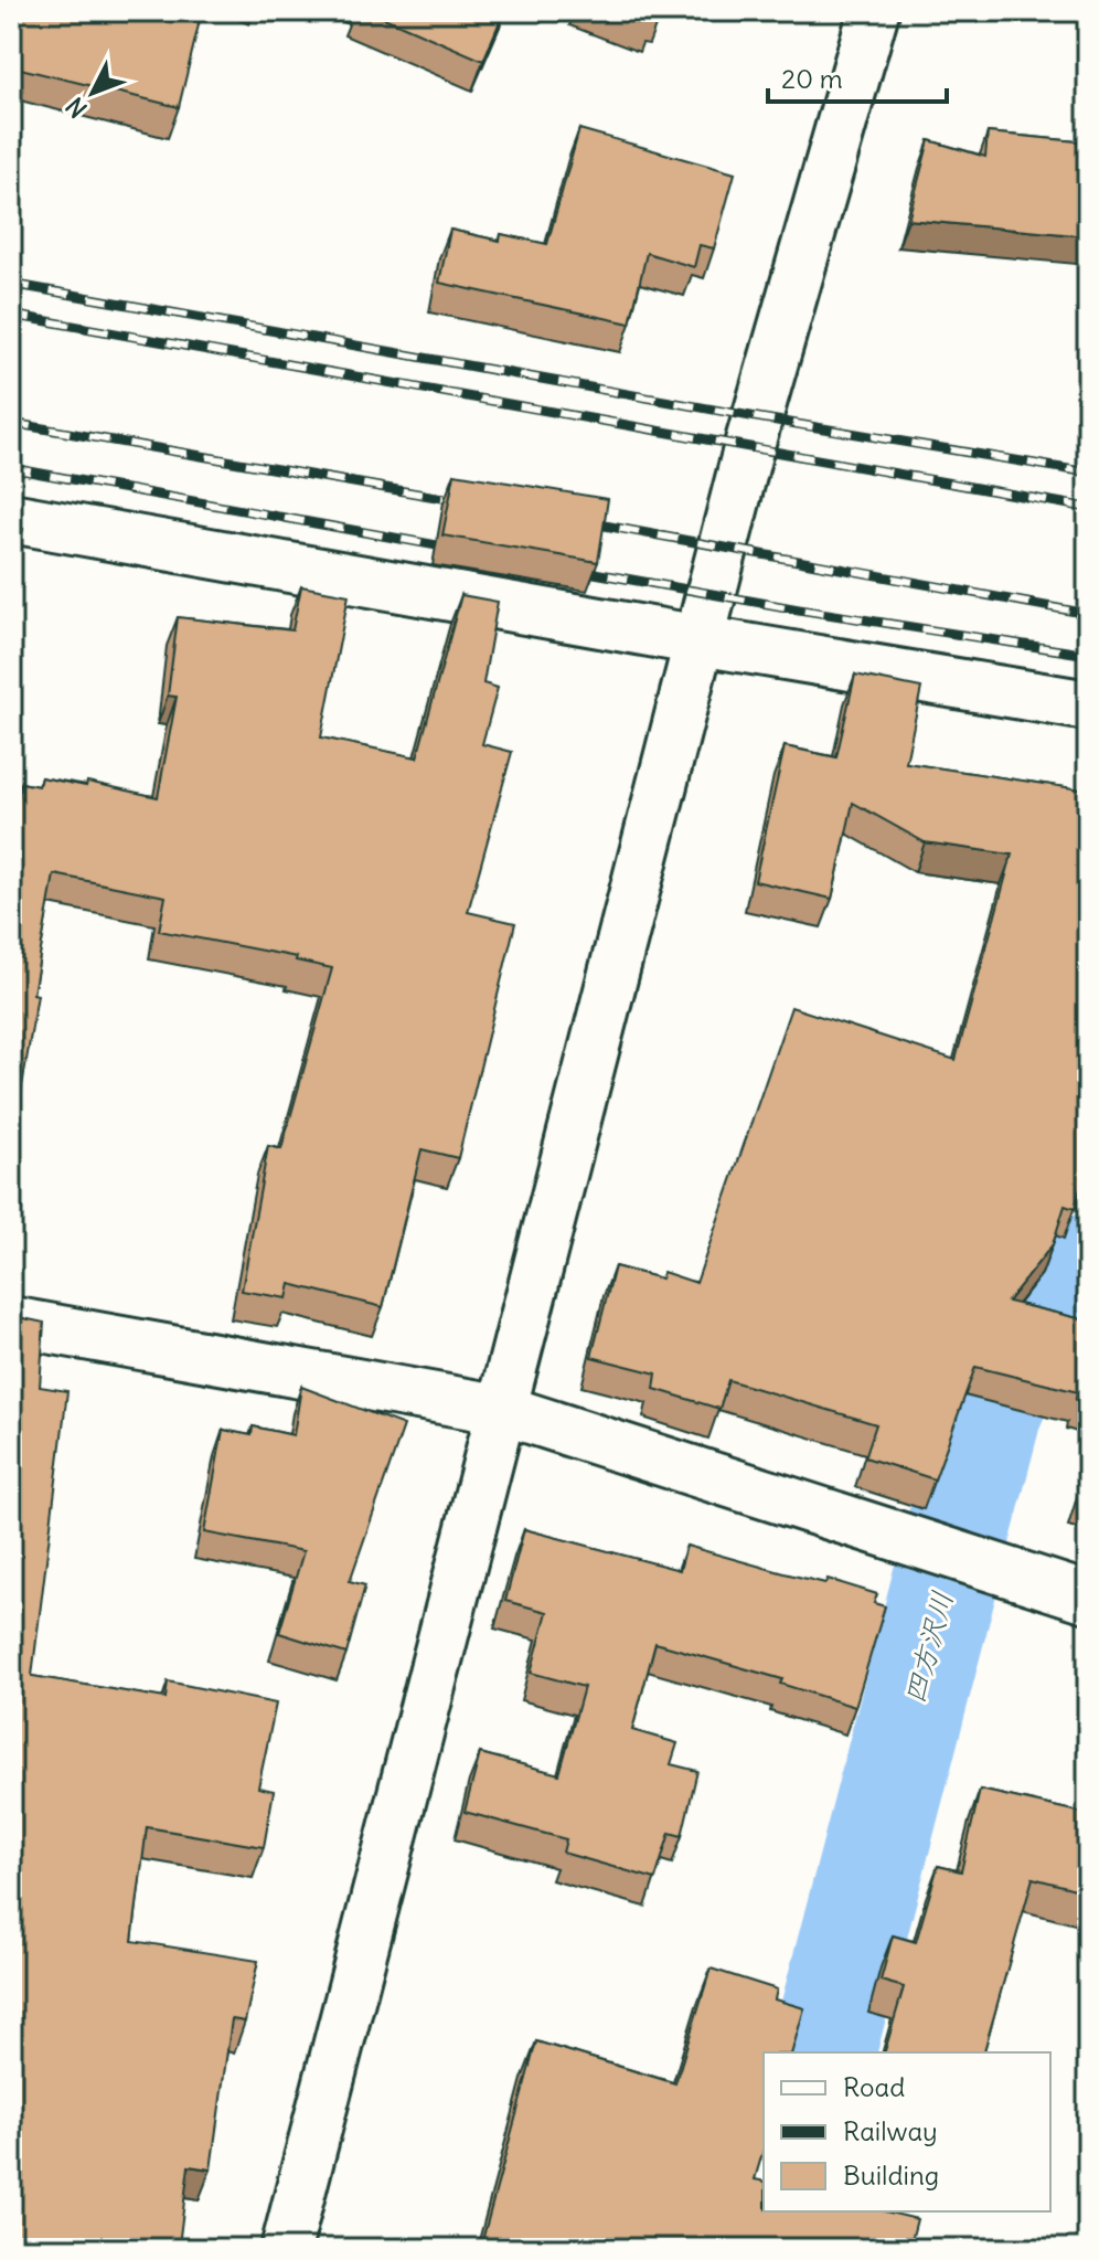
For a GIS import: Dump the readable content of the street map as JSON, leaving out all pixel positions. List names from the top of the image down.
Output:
{
  "water": ["四方沢川"],
  "legend": ["Road", "Railway", "Building"],
  "scale_bar": "20 m",
  "north": "bottom left"
}
